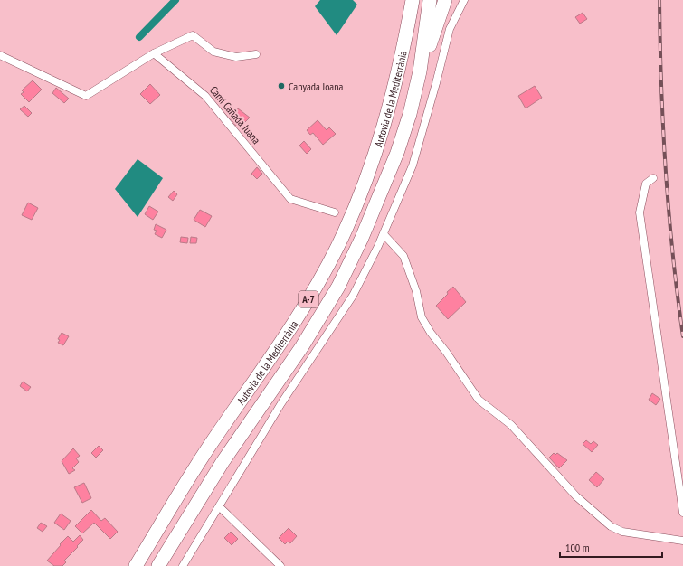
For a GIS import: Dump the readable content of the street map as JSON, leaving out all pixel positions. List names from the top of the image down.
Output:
{
  "streets": {
    "highway": ["Autovia de la Mediterrània", "A-7"],
    "street": ["Camí Cañada Juana"]
  },
  "places": ["Canyada Joana"],
  "scale_bar": "100 m"
}
